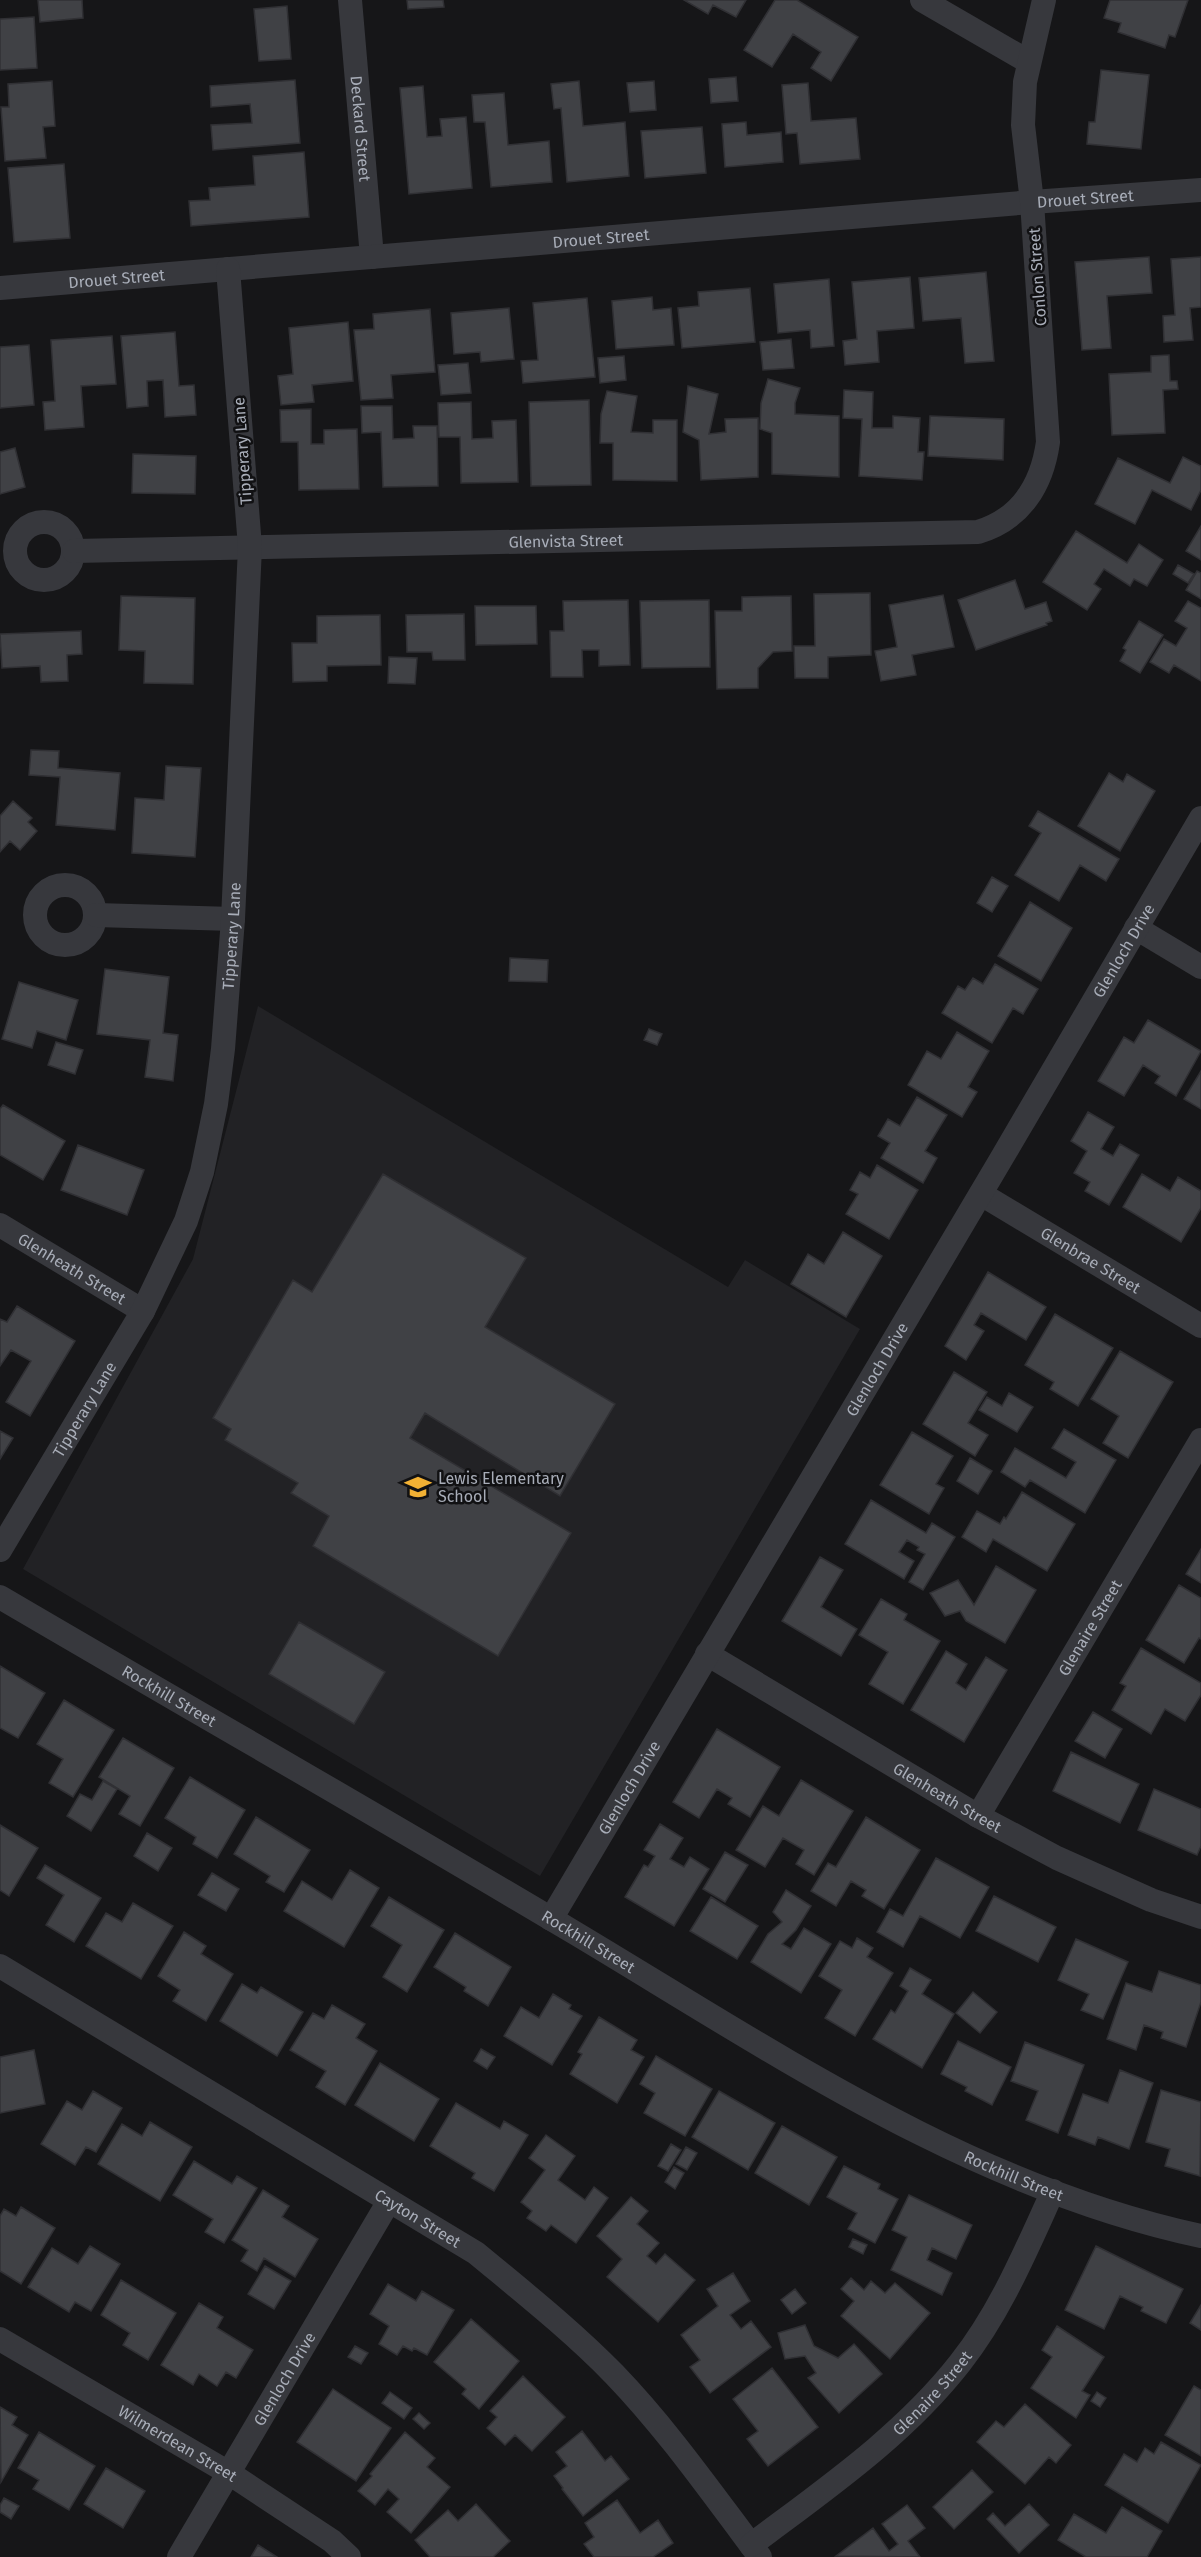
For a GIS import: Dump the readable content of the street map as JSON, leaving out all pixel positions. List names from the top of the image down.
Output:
{
  "streets": {
    "street": [
      "Deckard Street",
      "Drouet Street",
      "Conlon Street",
      "Tipperary Lane",
      "Glenvista Street",
      "Glenloch Drive",
      "Glenbrae Street",
      "Glenheath Street",
      "Glenaire Street",
      "Rockhill Street",
      "Cayton Street",
      "Wilmerdean Street"
    ]
  },
  "crossings": [
    ["Deckard Street", "Drouet Street"],
    ["Drouet Street", "Conlon Street"],
    ["Drouet Street", "Tipperary Lane"],
    ["Conlon Street", "Glenvista Street"],
    ["Tipperary Lane", "Glenvista Street"],
    ["Tipperary Lane", "Glenheath Street"],
    ["Glenloch Drive", "Glenbrae Street"],
    ["Glenloch Drive", "Glenheath Street"],
    ["Glenloch Drive", "Rockhill Street"],
    ["Glenloch Drive", "Cayton Street"],
    ["Glenloch Drive", "Wilmerdean Street"],
    ["Glenheath Street", "Glenaire Street"],
    ["Glenaire Street", "Rockhill Street"],
    ["Glenaire Street", "Cayton Street"]
  ],
  "places": {
    "school or university": ["Lewis Elementary School"]
  }
}
